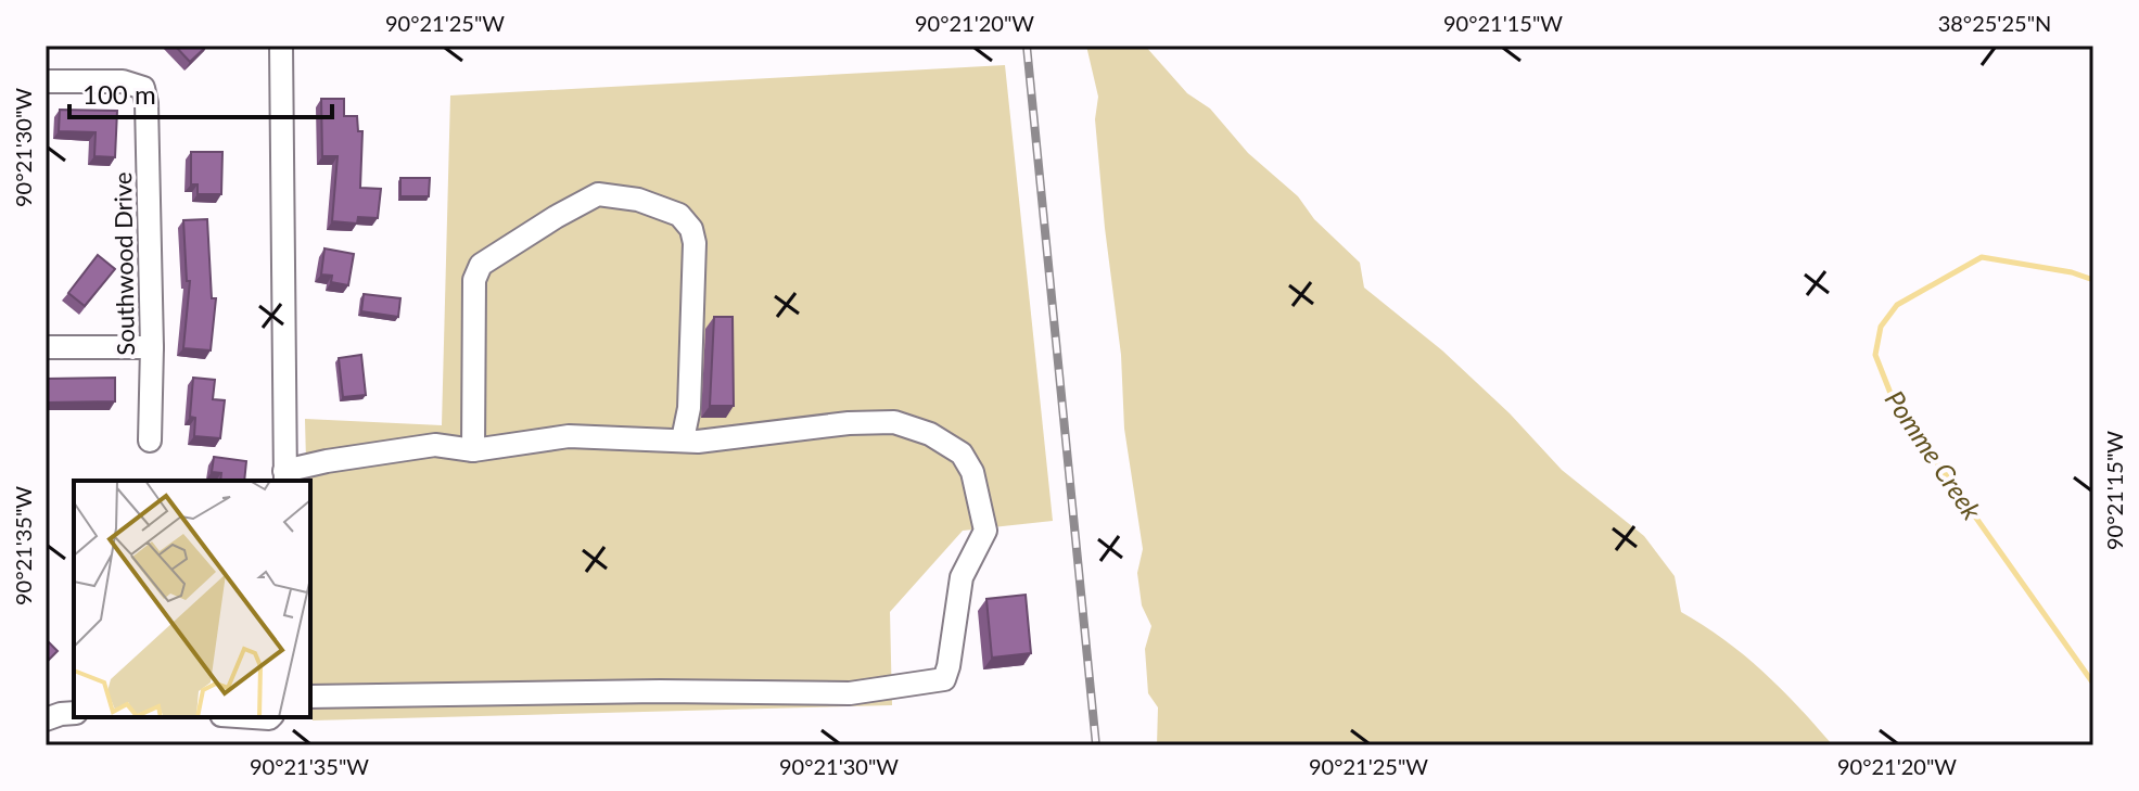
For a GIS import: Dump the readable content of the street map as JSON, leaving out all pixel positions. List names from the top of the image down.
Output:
{
  "streets": {
    "street": ["Southwood Drive"]
  },
  "water": ["Pomme Creek"],
  "scale_bar": "100 m",
  "coordinates": [
    "90°21'25\"W",
    "90°21'20\"W",
    "90°21'15\"W",
    "38°25'25\"N",
    "90°21'30\"W",
    "90°21'35\"W"
  ]
}
